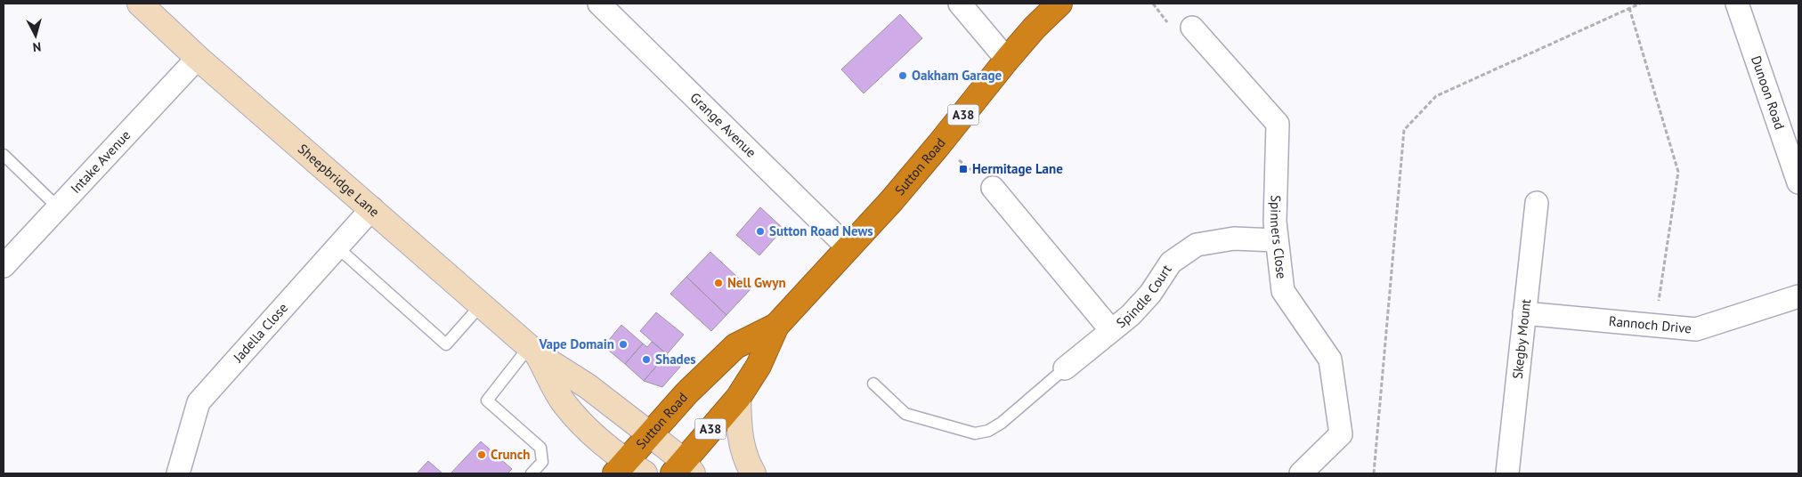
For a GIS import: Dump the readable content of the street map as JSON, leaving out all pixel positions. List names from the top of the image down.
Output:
{
  "streets": {
    "highway": ["A38", "Sutton Road"],
    "street": [
      "Dunoon Road",
      "Grange Avenue",
      "Intake Avenue",
      "Sheepbridge Lane",
      "Spinners Close",
      "Spindle Court",
      "Rannoch Drive",
      "Jadella Close",
      "Skegby Mount"
    ]
  },
  "crossings": [
    ["Grange Avenue", "Sutton Road"],
    ["Intake Avenue", "Sheepbridge Lane"],
    ["Sutton Road", "Sheepbridge Lane"],
    ["Sheepbridge Lane", "Jadella Close"],
    ["Spinners Close", "Spindle Court"],
    ["Rannoch Drive", "Skegby Mount"]
  ],
  "places": {
    "other": [
      "Oakham Garage",
      "Sutton Road News",
      "Nell Gwyn",
      "Vape Domain",
      "Shades",
      "Crunch"
    ],
    "transit": ["Hermitage Lane"]
  },
  "north": "bottom"
}
